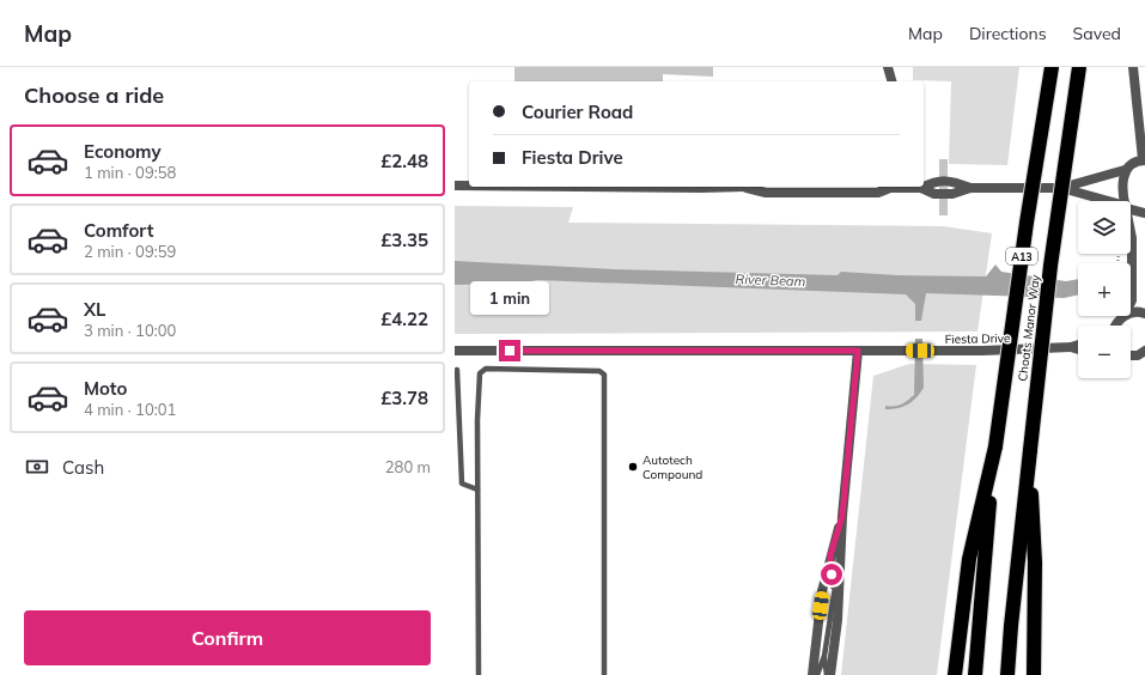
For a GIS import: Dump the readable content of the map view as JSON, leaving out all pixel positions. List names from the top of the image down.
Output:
{
  "streets": {
    "highway": ["A13", "Choats Manor Way"],
    "street": ["Fiesta Drive"]
  },
  "crossings": [
    ["A13", "Choats Manor Way"]
  ],
  "water": ["River Beam"],
  "places": ["Autotech Compound"],
  "page": {
    "header": "Map",
    "nav": ["Map", "Directions", "Saved"],
    "heading": "Choose a ride",
    "banner": ["Courier Road", "Fiesta Drive"],
    "list": [
      {
        "name": "Economy",
        "note": "1 min · 09:58",
        "value": "£2.48"
      },
      {
        "name": "Comfort",
        "note": "2 min · 09:59",
        "value": "£3.35"
      },
      {
        "name": "XL",
        "note": "3 min · 10:00",
        "value": "£4.22"
      },
      {
        "name": "Moto",
        "note": "4 min · 10:01",
        "value": "£3.78"
      }
    ],
    "map_buttons": ["+", "−"],
    "bubble": "1 min",
    "pay": ["Cash", "280 m"],
    "buttons": "Confirm"
  }
}
